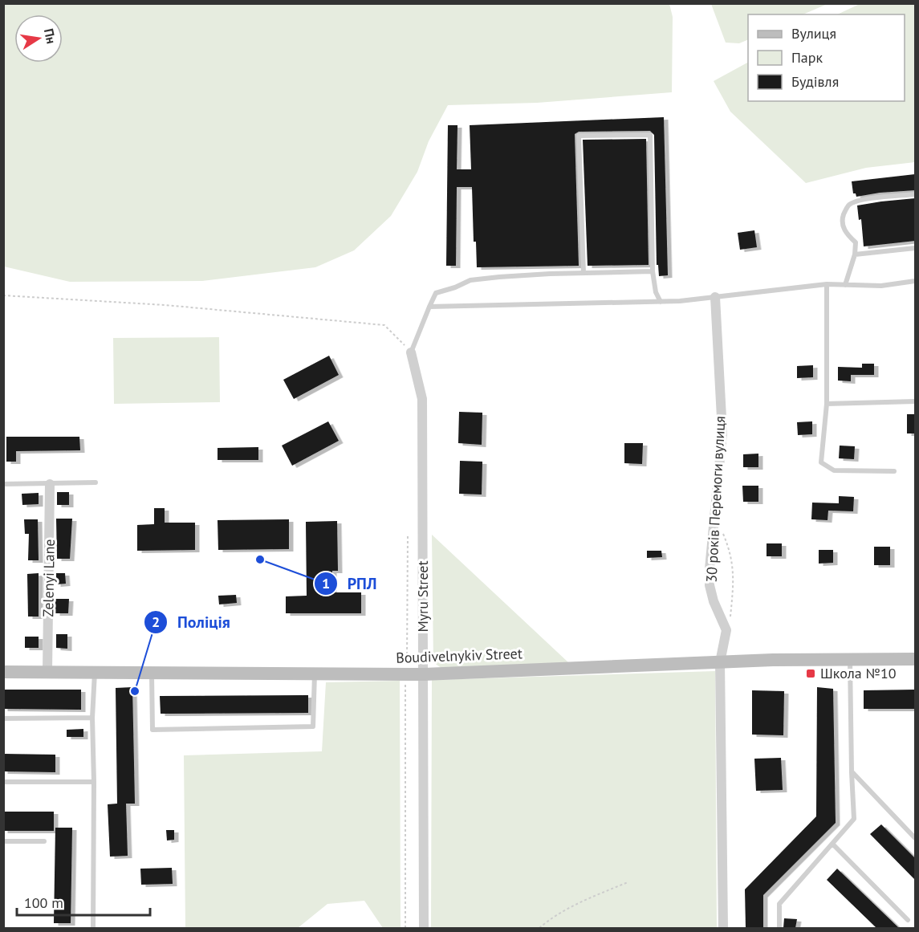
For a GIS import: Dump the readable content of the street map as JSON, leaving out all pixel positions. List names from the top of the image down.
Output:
{
  "streets": {
    "street": [
      "30 років Перемоги вулиця",
      "Zelenyi Lane",
      "Myru Street",
      "Boudivelnykiv Street"
    ]
  },
  "crossings": [
    ["Zelenyi Lane", "Boudivelnykiv Street"],
    ["Myru Street", "Boudivelnykiv Street"]
  ],
  "places": {
    "other": ["РПЛ", "Поліція"],
    "transit": ["Школа №10"]
  },
  "legend": ["Вулиця", "Парк", "Будівля"],
  "scale_bar": "100 m",
  "north": "right"
}
